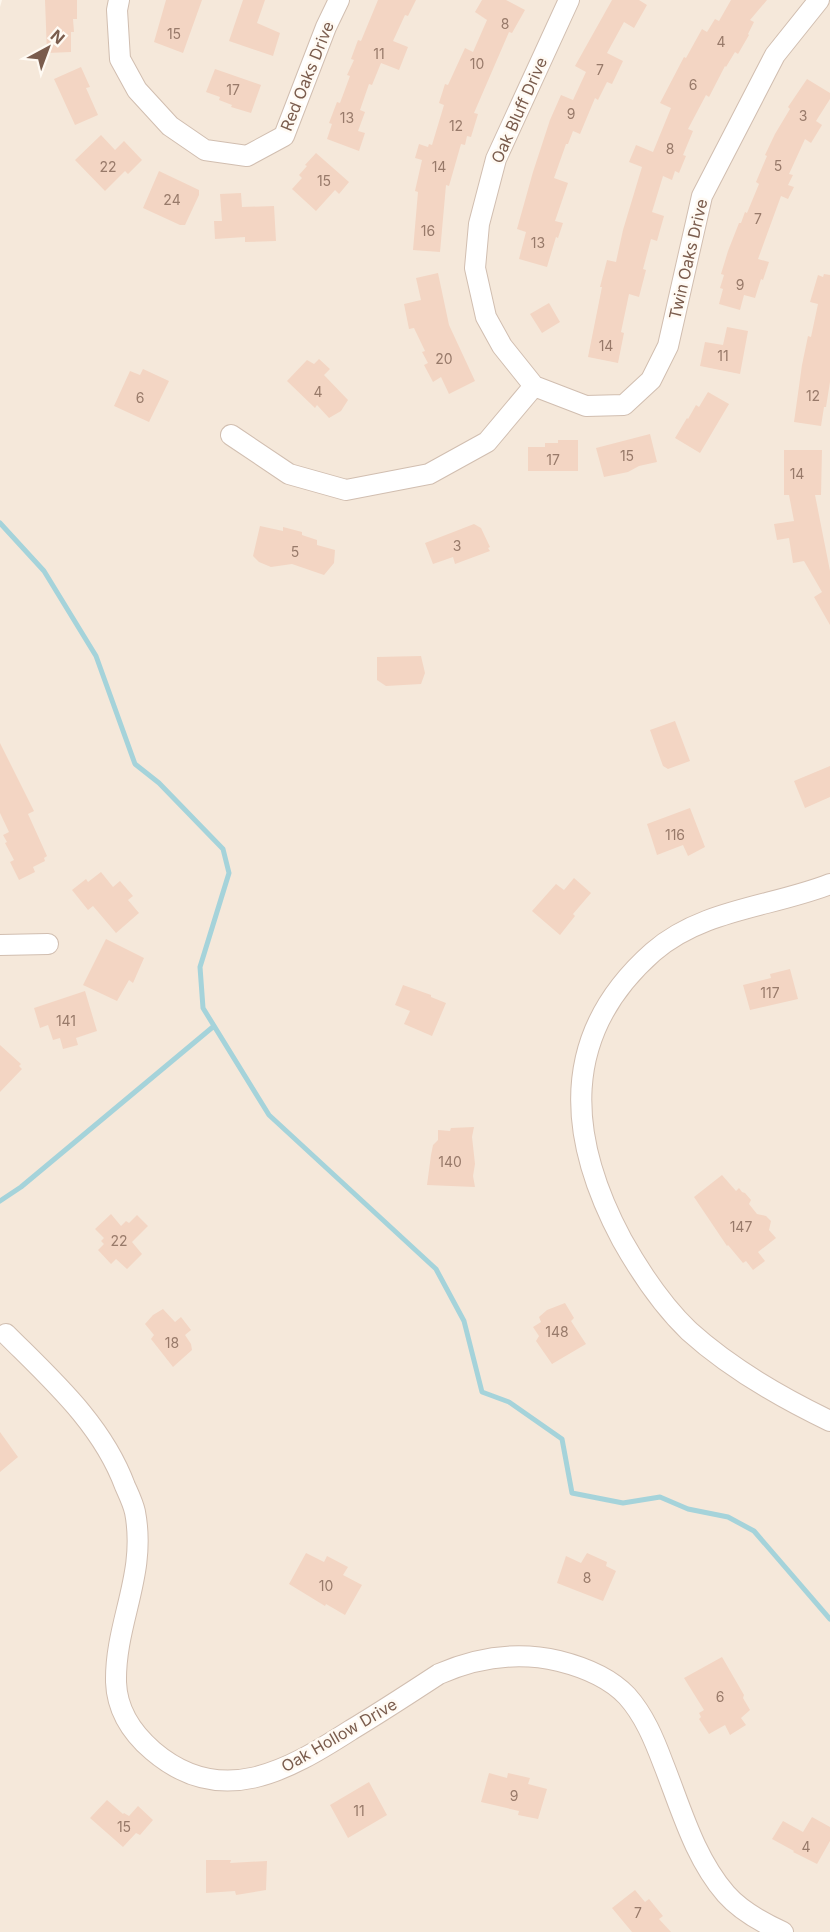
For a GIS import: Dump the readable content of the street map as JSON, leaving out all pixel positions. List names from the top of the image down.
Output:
{
  "streets": {
    "street": [
      "Red Oaks Drive",
      "Oak Bluff Drive",
      "Twin Oaks Drive",
      "Oak Hollow Drive"
    ]
  },
  "crossings": [
    ["Oak Bluff Drive", "Twin Oaks Drive"]
  ],
  "house_numbers": [
    "8",
    "15",
    "4",
    "11",
    "10",
    "7",
    "6",
    "17",
    "9",
    "3",
    "13",
    "12",
    "8",
    "5",
    "22",
    "14",
    "15",
    "24",
    "7",
    "16",
    "13",
    "9",
    "14",
    "11",
    "20",
    "4",
    "12",
    "6",
    "15",
    "17",
    "14",
    "3",
    "5",
    "116",
    "117",
    "141",
    "140",
    "147",
    "22",
    "148",
    "18",
    "8",
    "10",
    "6",
    "9",
    "11",
    "15",
    "4",
    "7"
  ],
  "north": "top right"
}
